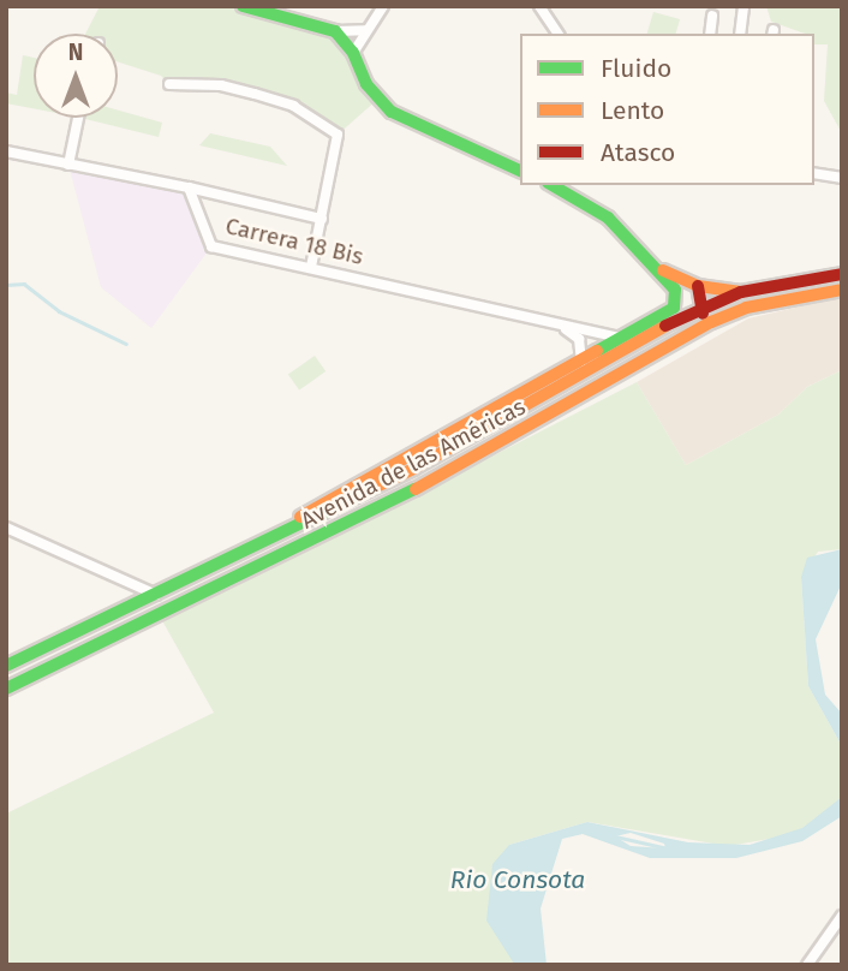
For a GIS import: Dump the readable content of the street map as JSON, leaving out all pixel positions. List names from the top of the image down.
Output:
{
  "streets": {
    "main road": ["Avenida de las Américas"],
    "street": ["Carrera 18 Bis"]
  },
  "crossings": [
    ["Carrera 18 Bis", "Avenida de las Américas"]
  ],
  "water": ["Rio Consota"],
  "legend": ["Fluido", "Lento", "Atasco"],
  "north": "top"
}
